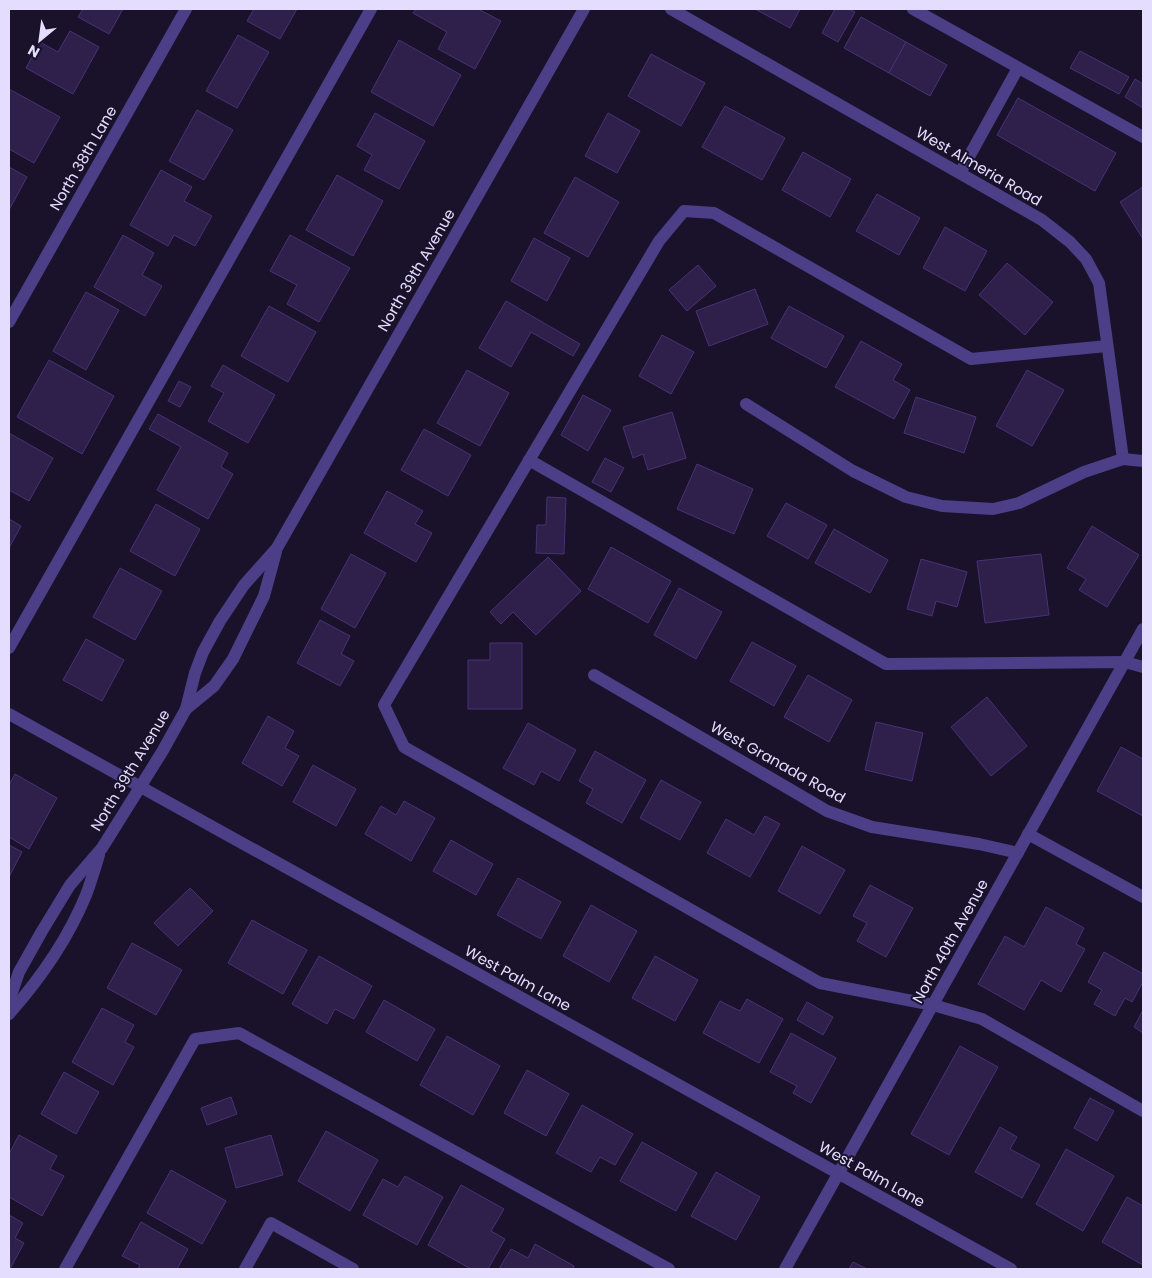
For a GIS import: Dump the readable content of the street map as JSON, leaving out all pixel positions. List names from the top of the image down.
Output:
{
  "streets": {
    "street": [
      "North 38th Lane",
      "West Almeria Road",
      "North 39th Avenue",
      "West Granada Road",
      "North 40th Avenue",
      "West Palm Lane"
    ]
  },
  "crossings": [
    ["North 39th Avenue", "West Palm Lane"],
    ["West Granada Road", "North 40th Avenue"],
    ["North 40th Avenue", "West Palm Lane"]
  ],
  "north": "bottom left"
}
